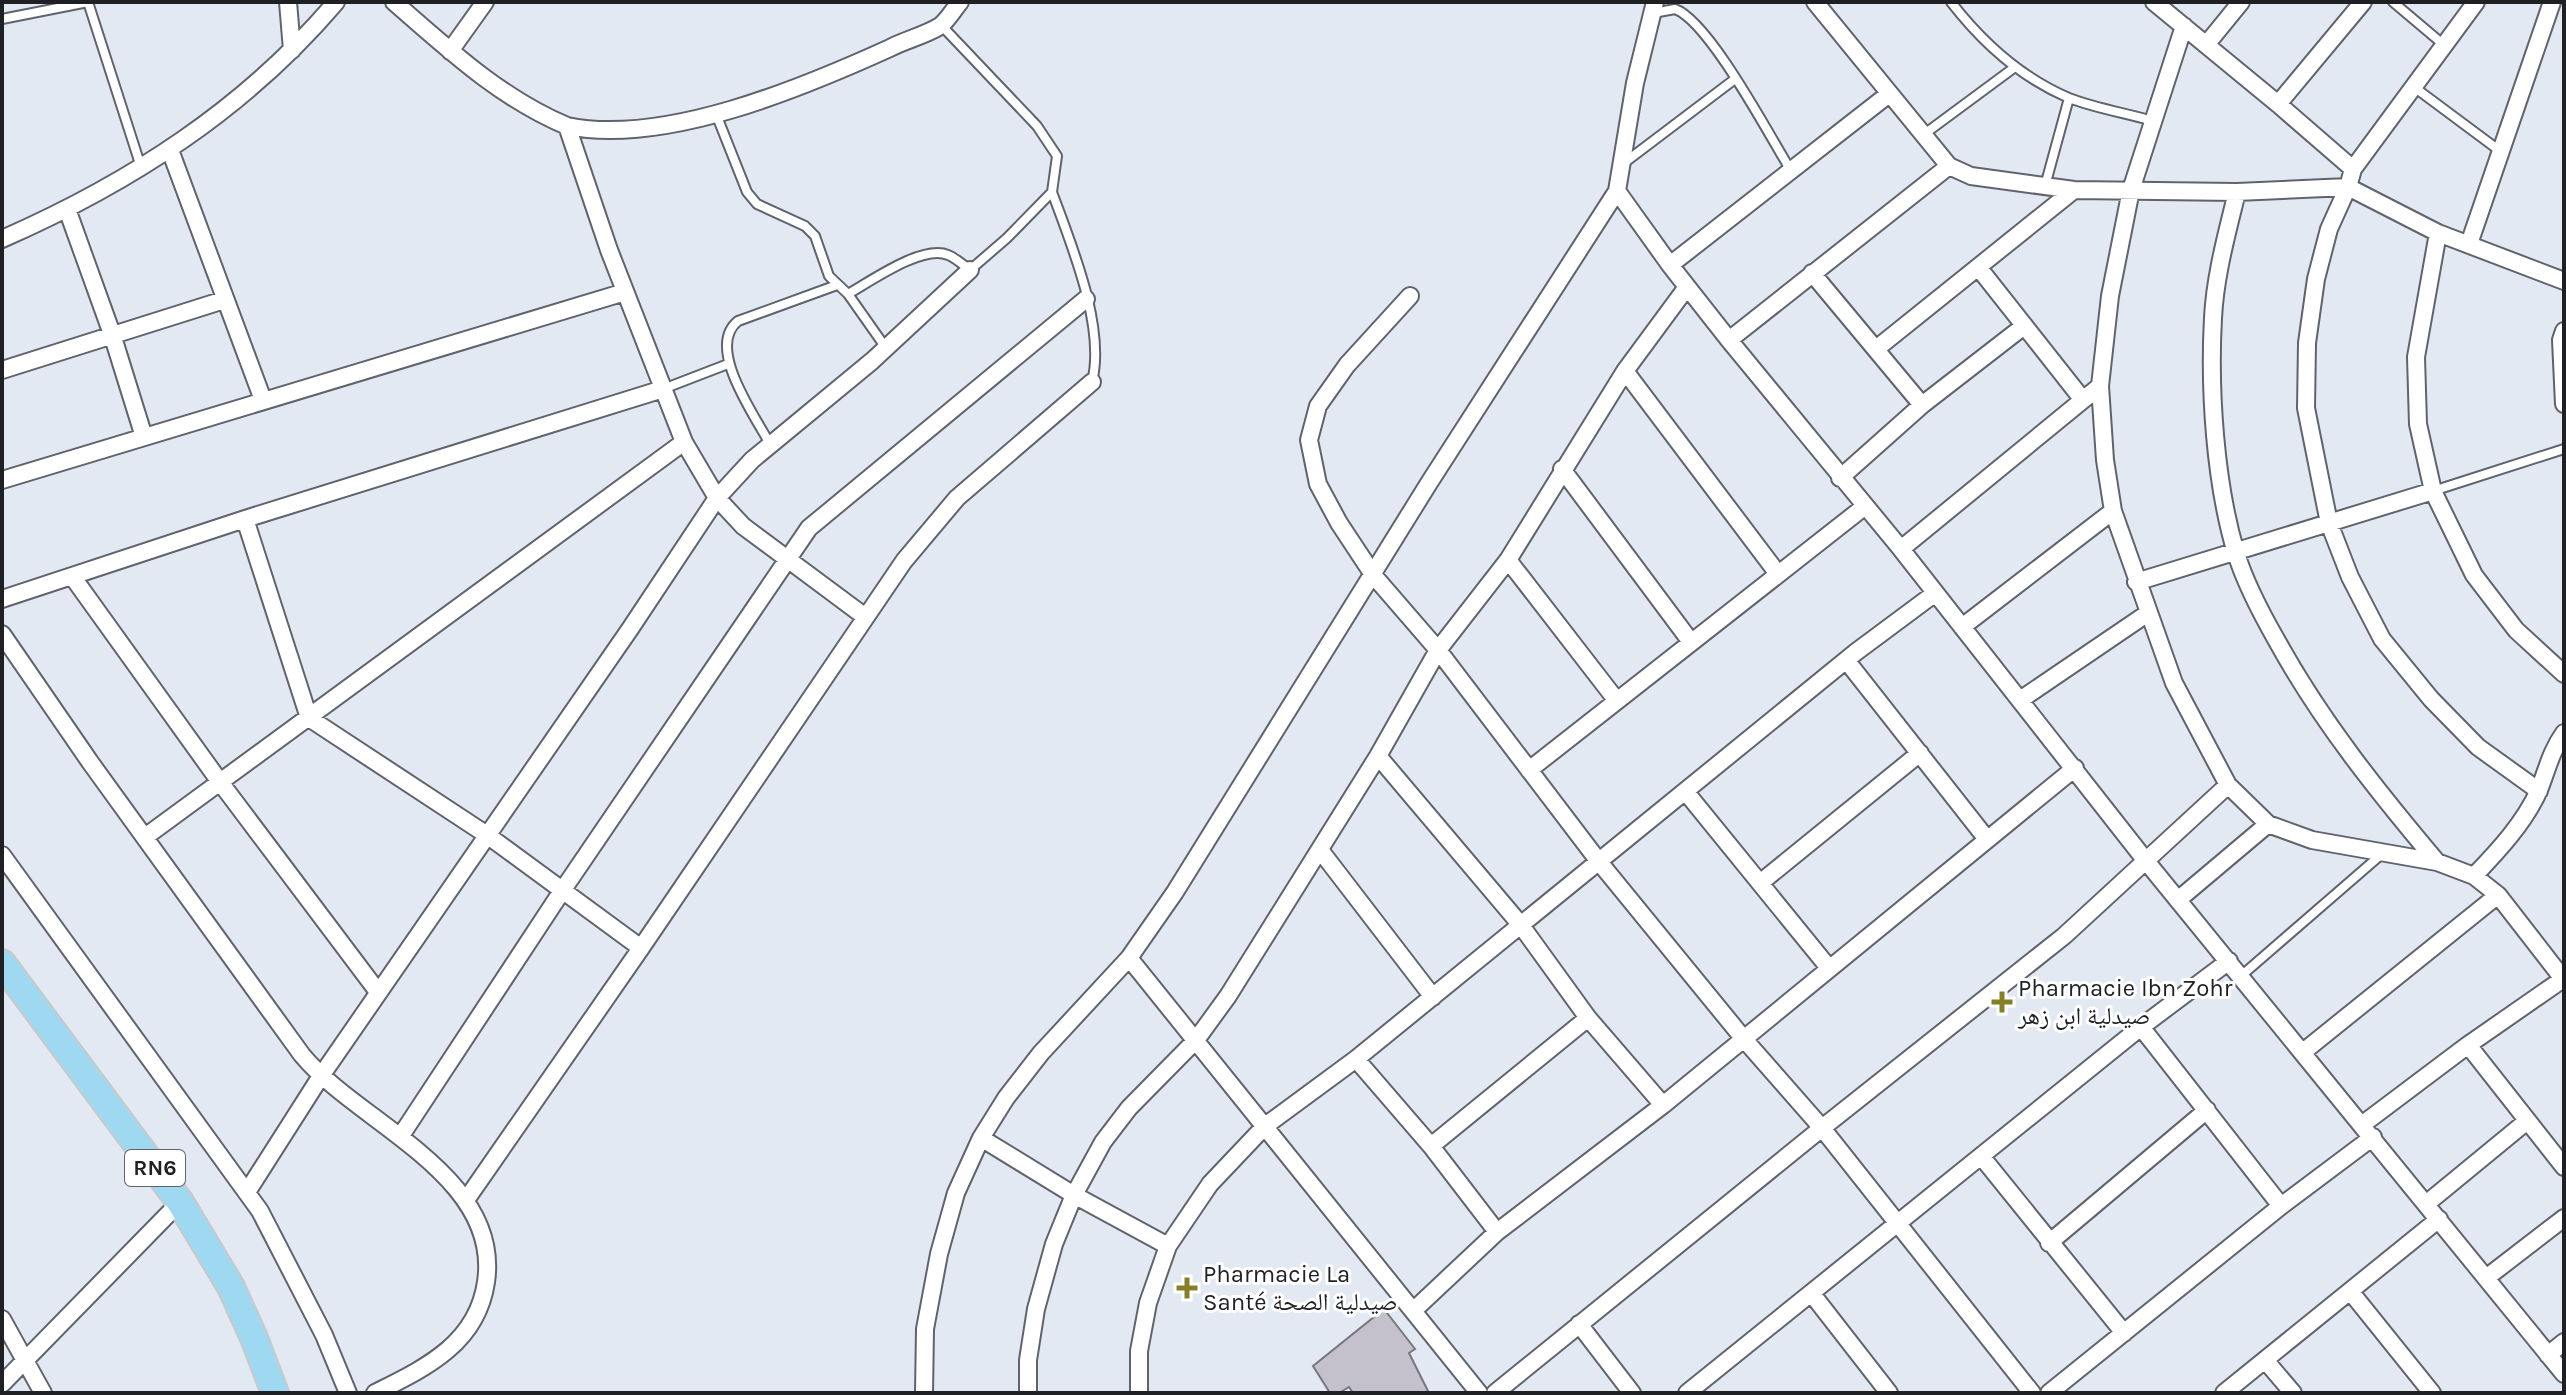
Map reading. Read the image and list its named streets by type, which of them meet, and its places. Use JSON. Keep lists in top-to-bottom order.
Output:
{
  "streets": {
    "main road": ["RN6"]
  },
  "places": {
    "health": ["Pharmacie Ibn Zohr صيدلية ابن زهر", "Pharmacie La Santé صيدلية الصحة"]
  }
}
